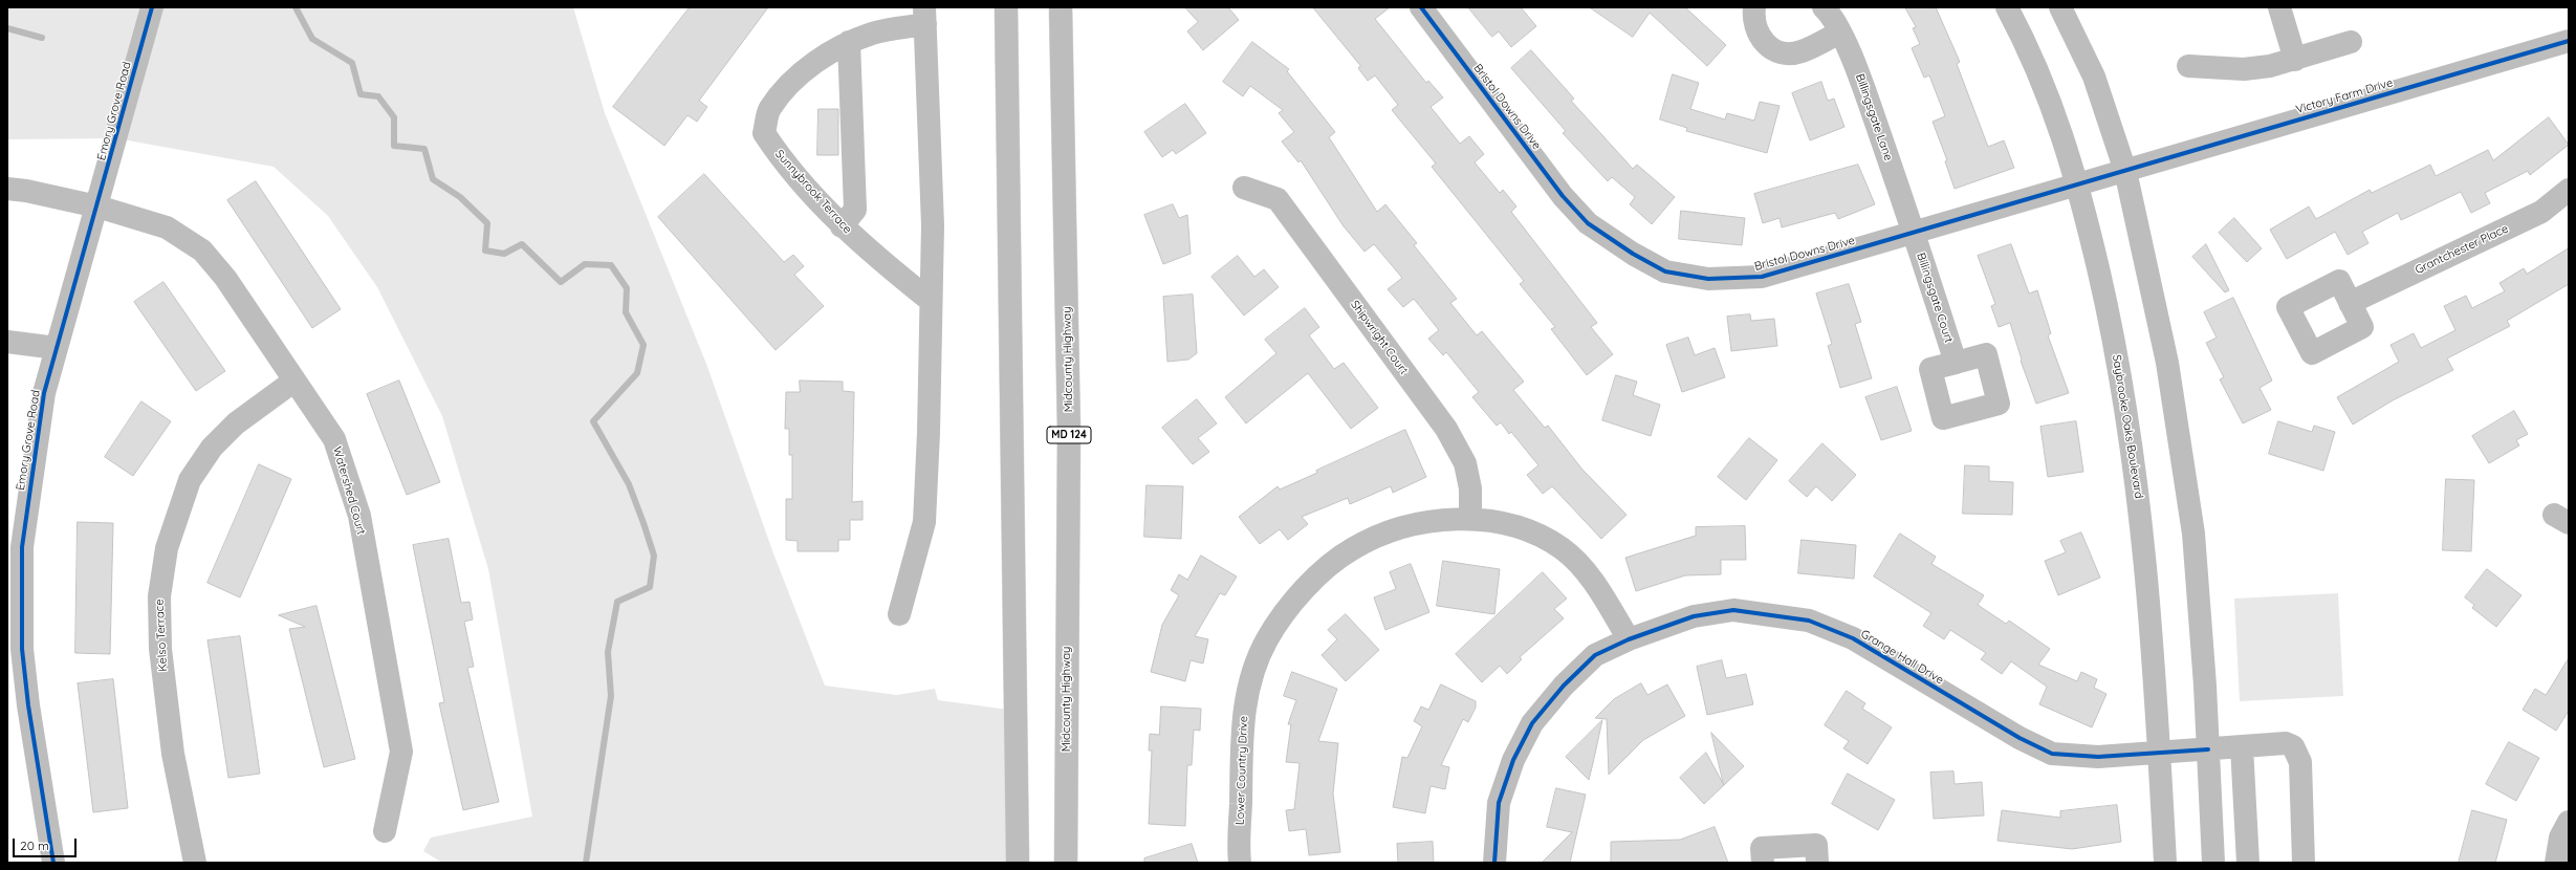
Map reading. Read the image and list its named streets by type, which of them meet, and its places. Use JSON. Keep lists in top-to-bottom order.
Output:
{
  "streets": {
    "street": [
      "Victory Farm Drive",
      "Bristol Downs Drive",
      "Emory Grove Road",
      "Billingsgate Lane",
      "Sunnybrook Terrace",
      "Grantchester Place",
      "Billingsgate Court",
      "Shipwright Court",
      "Midcounty Highway",
      "Saybrooke Oaks Boulevard",
      "MD 124",
      "Watershed Court",
      "Kelso Terrace",
      "Grange Hall Drive",
      "Lower Country Drive"
    ]
  },
  "crossings": [
    ["Victory Farm Drive", "Bristol Downs Drive"],
    ["Victory Farm Drive", "Saybrooke Oaks Boulevard"],
    ["Bristol Downs Drive", "Billingsgate Lane"],
    ["Bristol Downs Drive", "Billingsgate Court"],
    ["Bristol Downs Drive", "Saybrooke Oaks Boulevard"],
    ["Emory Grove Road", "Watershed Court"],
    ["Billingsgate Lane", "Billingsgate Court"],
    ["Shipwright Court", "Lower Country Drive"],
    ["Saybrooke Oaks Boulevard", "Grange Hall Drive"],
    ["Watershed Court", "Kelso Terrace"],
    ["Grange Hall Drive", "Lower Country Drive"]
  ],
  "scale_bar": "20 m"
}
